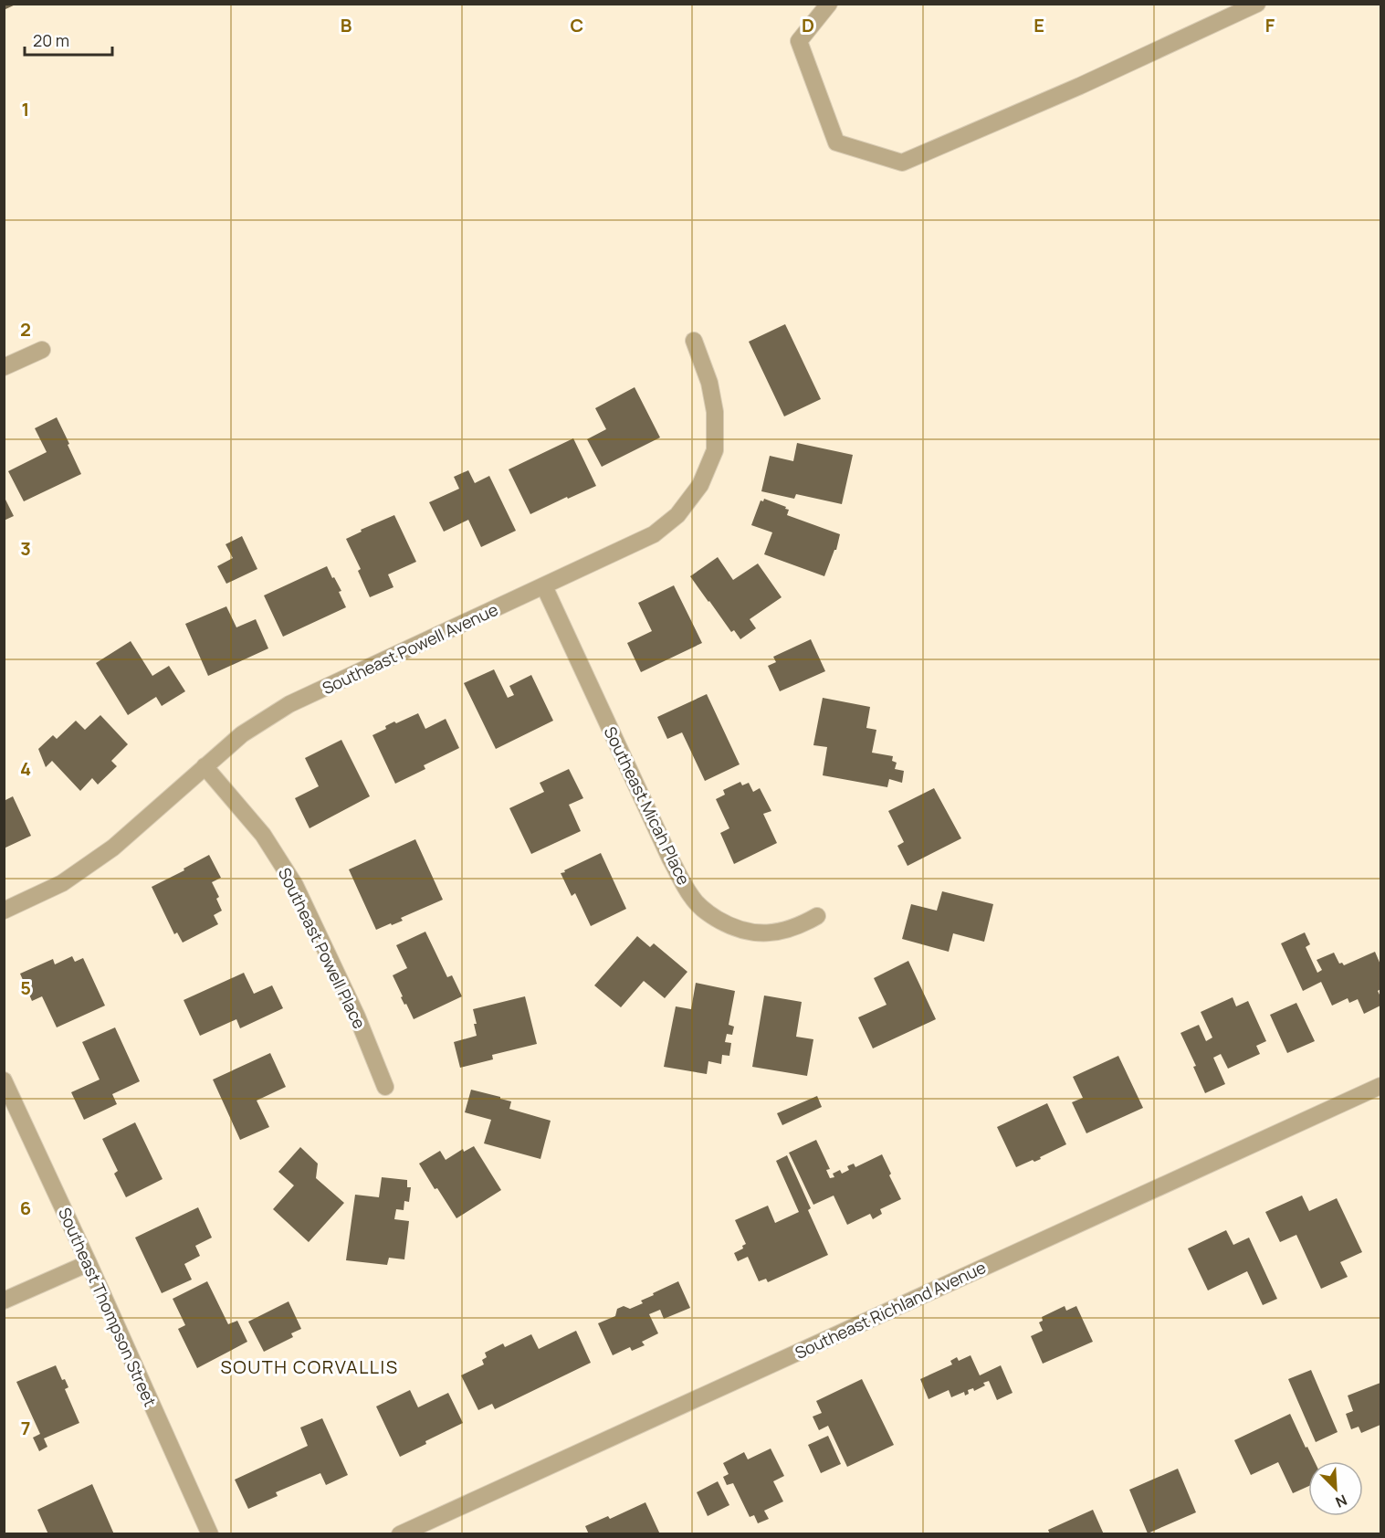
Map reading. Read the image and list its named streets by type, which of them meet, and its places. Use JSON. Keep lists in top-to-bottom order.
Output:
{
  "streets": {
    "street": [
      "Southeast Powell Avenue",
      "Southeast Micah Place",
      "Southeast Powell Place",
      "Southeast Thompson Street",
      "Southeast Richland Avenue"
    ]
  },
  "crossings": [
    ["Southeast Powell Avenue", "Southeast Micah Place"],
    ["Southeast Powell Avenue", "Southeast Powell Place"]
  ],
  "districts": ["SOUTH CORVALLIS"],
  "scale_bar": "20 m",
  "north": "bottom right",
  "grid": {
    "columns": [
      "B",
      "C",
      "D",
      "E",
      "F"
    ],
    "rows": [
      "1",
      "2",
      "3",
      "4",
      "5",
      "6",
      "7"
    ]
  }
}
